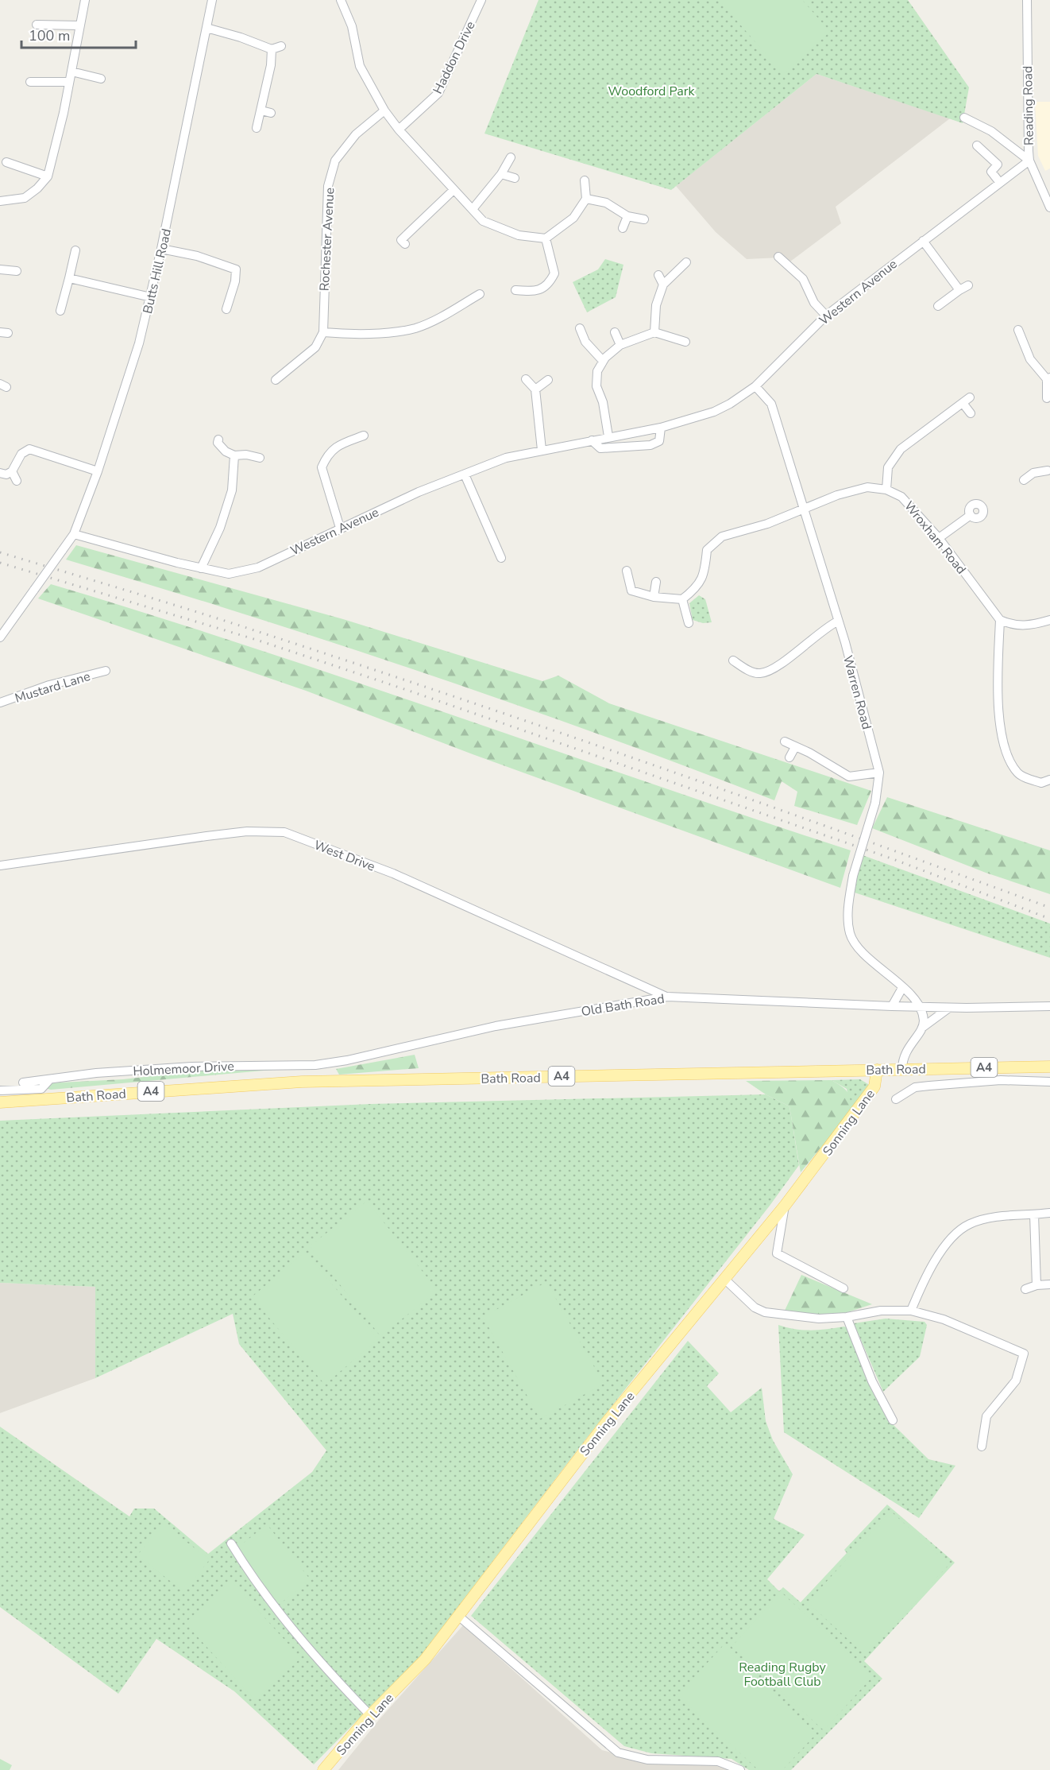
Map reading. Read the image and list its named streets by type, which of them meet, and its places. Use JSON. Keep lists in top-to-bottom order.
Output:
{
  "streets": {
    "main road": ["A4", "Bath Road", "Sonning Lane"],
    "street": [
      "Haddon Drive",
      "Reading Road",
      "Rochester Avenue",
      "Butts Hill Road",
      "Western Avenue",
      "Wroxham Road",
      "Mustard Lane",
      "Warren Road",
      "West Drive",
      "Old Bath Road",
      "Holmemoor Drive"
    ]
  },
  "crossings": [
    ["Reading Road", "Western Avenue"],
    ["Butts Hill Road", "Western Avenue"],
    ["Western Avenue", "Warren Road"],
    ["Wroxham Road", "Warren Road"],
    ["Warren Road", "Old Bath Road"],
    ["West Drive", "Old Bath Road"],
    ["Old Bath Road", "Holmemoor Drive"],
    ["Bath Road", "Sonning Lane"]
  ],
  "parks": ["Woodford Park", "Reading Rugby Football Club"],
  "scale_bar": "100 m"
}
